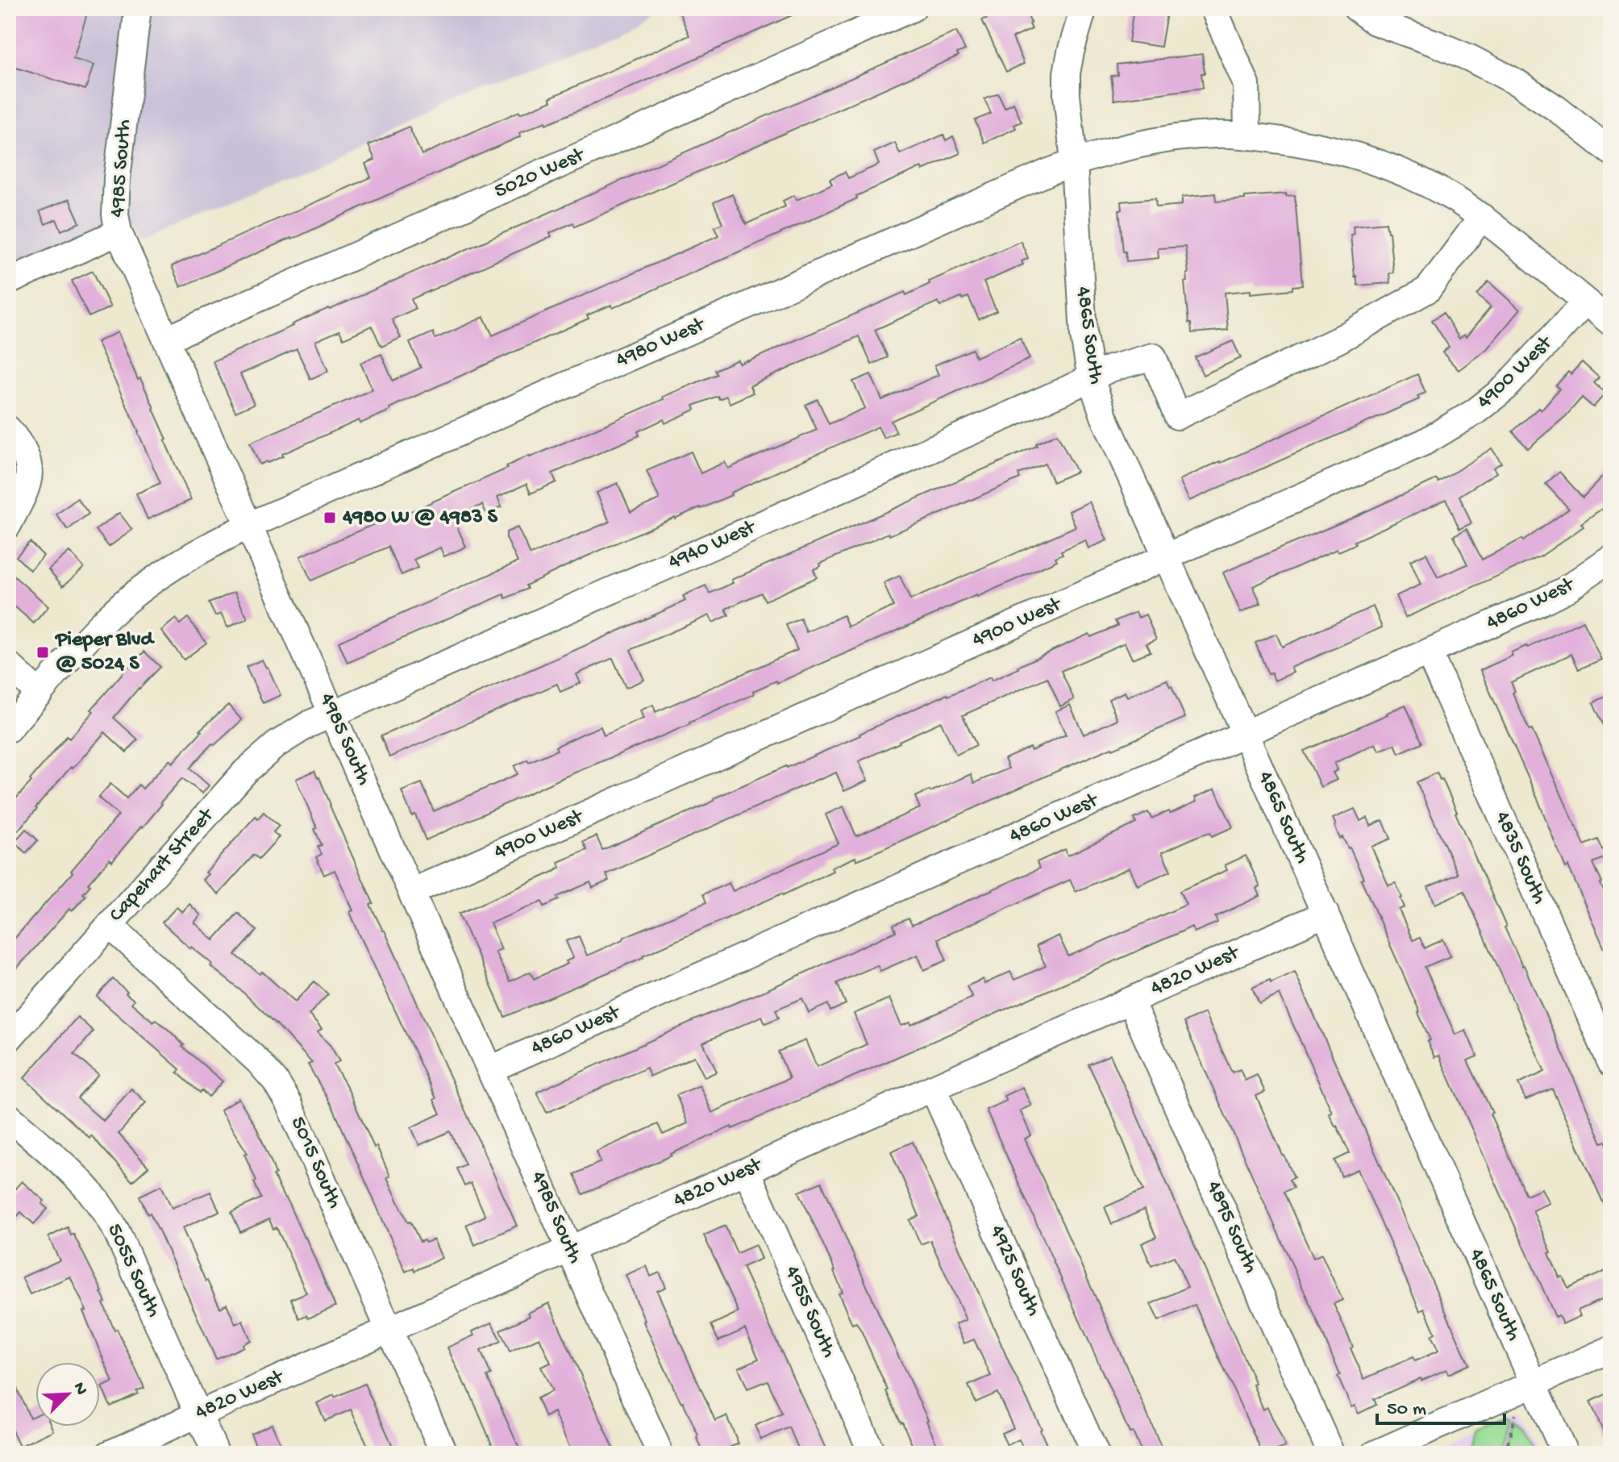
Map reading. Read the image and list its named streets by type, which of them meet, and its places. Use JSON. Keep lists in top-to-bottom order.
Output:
{
  "streets": {
    "street": [
      "4985 South",
      "5020 West",
      "4865 South",
      "4980 West",
      "4900 West",
      "4940 West",
      "4860 West",
      "4835 South",
      "Capehart Street",
      "4820 West",
      "5015 South",
      "4895 South",
      "5055 South",
      "4925 South",
      "4955 South"
    ]
  },
  "crossings": [
    ["4985 South", "5020 West"],
    ["4985 South", "4980 West"],
    ["4985 South", "4900 West"],
    ["4985 South", "4940 West"],
    ["4985 South", "4860 West"],
    ["4985 South", "Capehart Street"],
    ["4985 South", "4820 West"],
    ["4865 South", "4980 West"],
    ["4865 South", "4900 West"],
    ["4865 South", "4940 West"],
    ["4865 South", "4860 West"],
    ["4865 South", "4820 West"],
    ["4980 West", "4900 West"],
    ["4980 West", "4940 West"],
    ["4940 West", "Capehart Street"],
    ["4860 West", "4835 South"],
    ["Capehart Street", "5015 South"],
    ["4820 West", "5015 South"],
    ["4820 West", "4895 South"],
    ["4820 West", "5055 South"],
    ["4820 West", "4925 South"],
    ["4820 West", "4955 South"]
  ],
  "places": {
    "transit": ["4980 W @ 4983 S", "Pieper Blvd @ 5024 S"]
  },
  "scale_bar": "50 m",
  "north": "top right"
}
